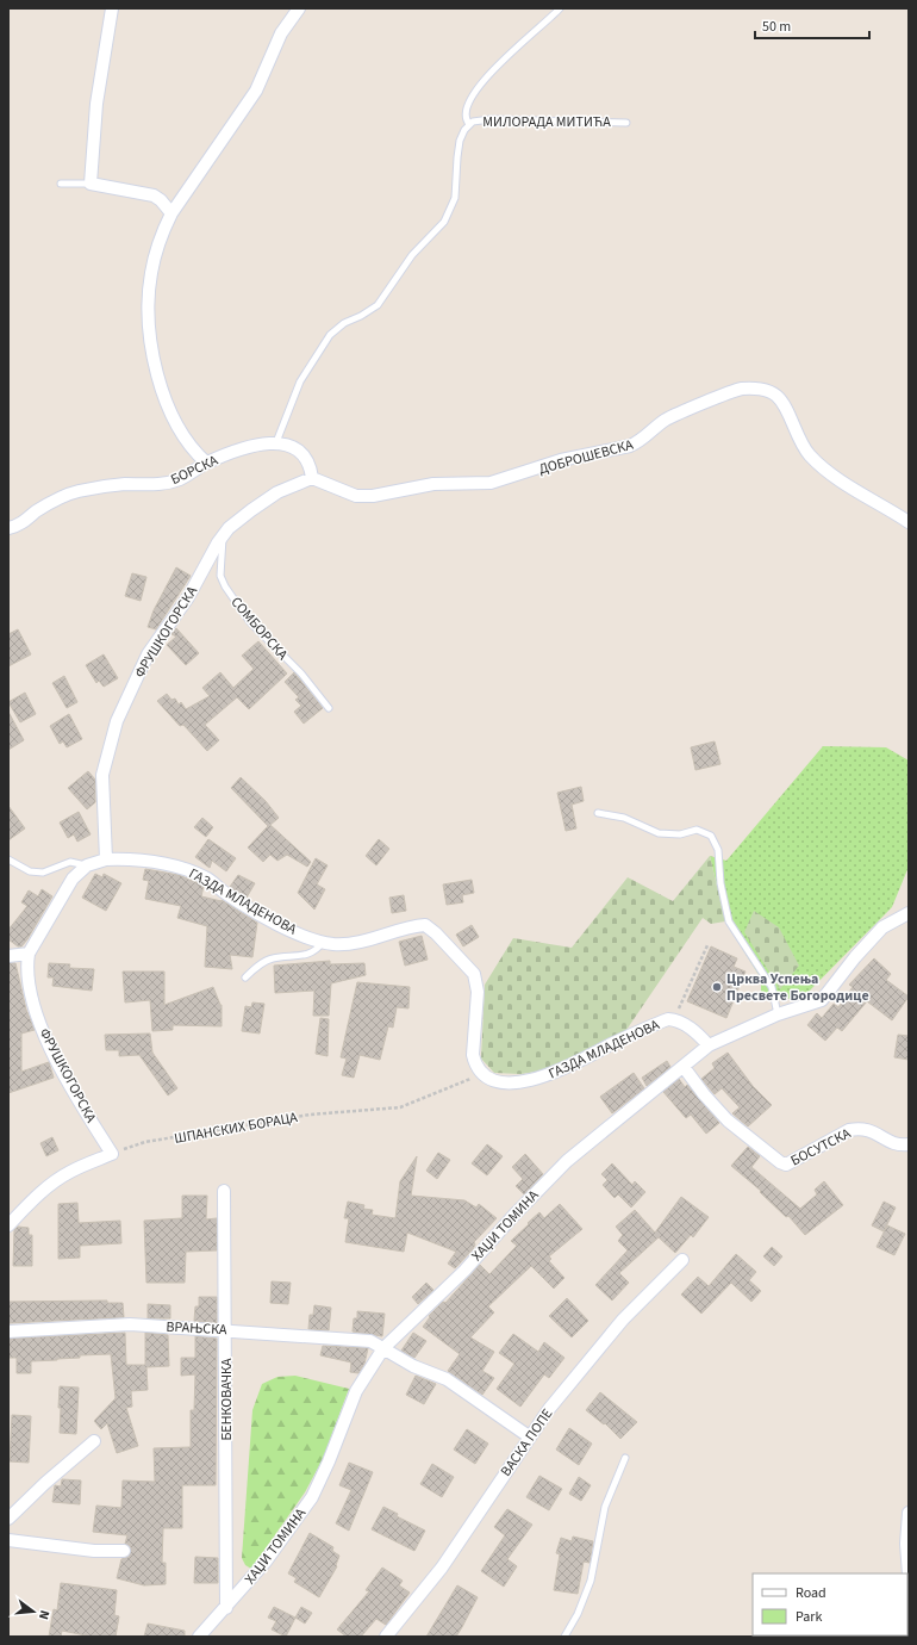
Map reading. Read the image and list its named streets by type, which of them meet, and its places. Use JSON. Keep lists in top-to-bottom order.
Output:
{
  "streets": {
    "street": [
      "ДОБРОШЕВСКА",
      "БОРСКА",
      "ФРУШКОГОРСКА",
      "ГАЗДА МЛАДЕНОВА",
      "БОСУТСКА",
      "ХАЏИ ТОМИНА",
      "ВРАЊСКА",
      "БЕНКОВАЧКА",
      "ВАСКА ПОПЕ"
    ],
    "lane": ["МИЛОРАДА МИТИЋА", "СОМБОРСКА"],
    "path": ["ШПАНСКИХ БОРАЦА"]
  },
  "crossings": [
    ["МИЛОРАДА МИТИЋА", "БОРСКА"],
    ["ДОБРОШЕВСКА", "ФРУШКОГОРСКА"],
    ["СОМБОРСКА", "ФРУШКОГОРСКА"],
    ["ФРУШКОГОРСКА", "ГАЗДА МЛАДЕНОВА"],
    ["ФРУШКОГОРСКА", "ШПАНСКИХ БОРАЦА"],
    ["ГАЗДА МЛАДЕНОВА", "ШПАНСКИХ БОРАЦА"],
    ["ГАЗДА МЛАДЕНОВА", "ХАЏИ ТОМИНА"],
    ["БОСУТСКА", "ХАЏИ ТОМИНА"],
    ["ХАЏИ ТОМИНА", "ВРАЊСКА"],
    ["ХАЏИ ТОМИНА", "БЕНКОВАЧКА"],
    ["ВРАЊСКА", "БЕНКОВАЧКА"],
    ["ВРАЊСКА", "ВАСКА ПОПЕ"]
  ],
  "places": ["Црква Успења Пресвете Богородице"],
  "legend": ["Road", "Park"],
  "scale_bar": "50 m",
  "north": "right"
}
